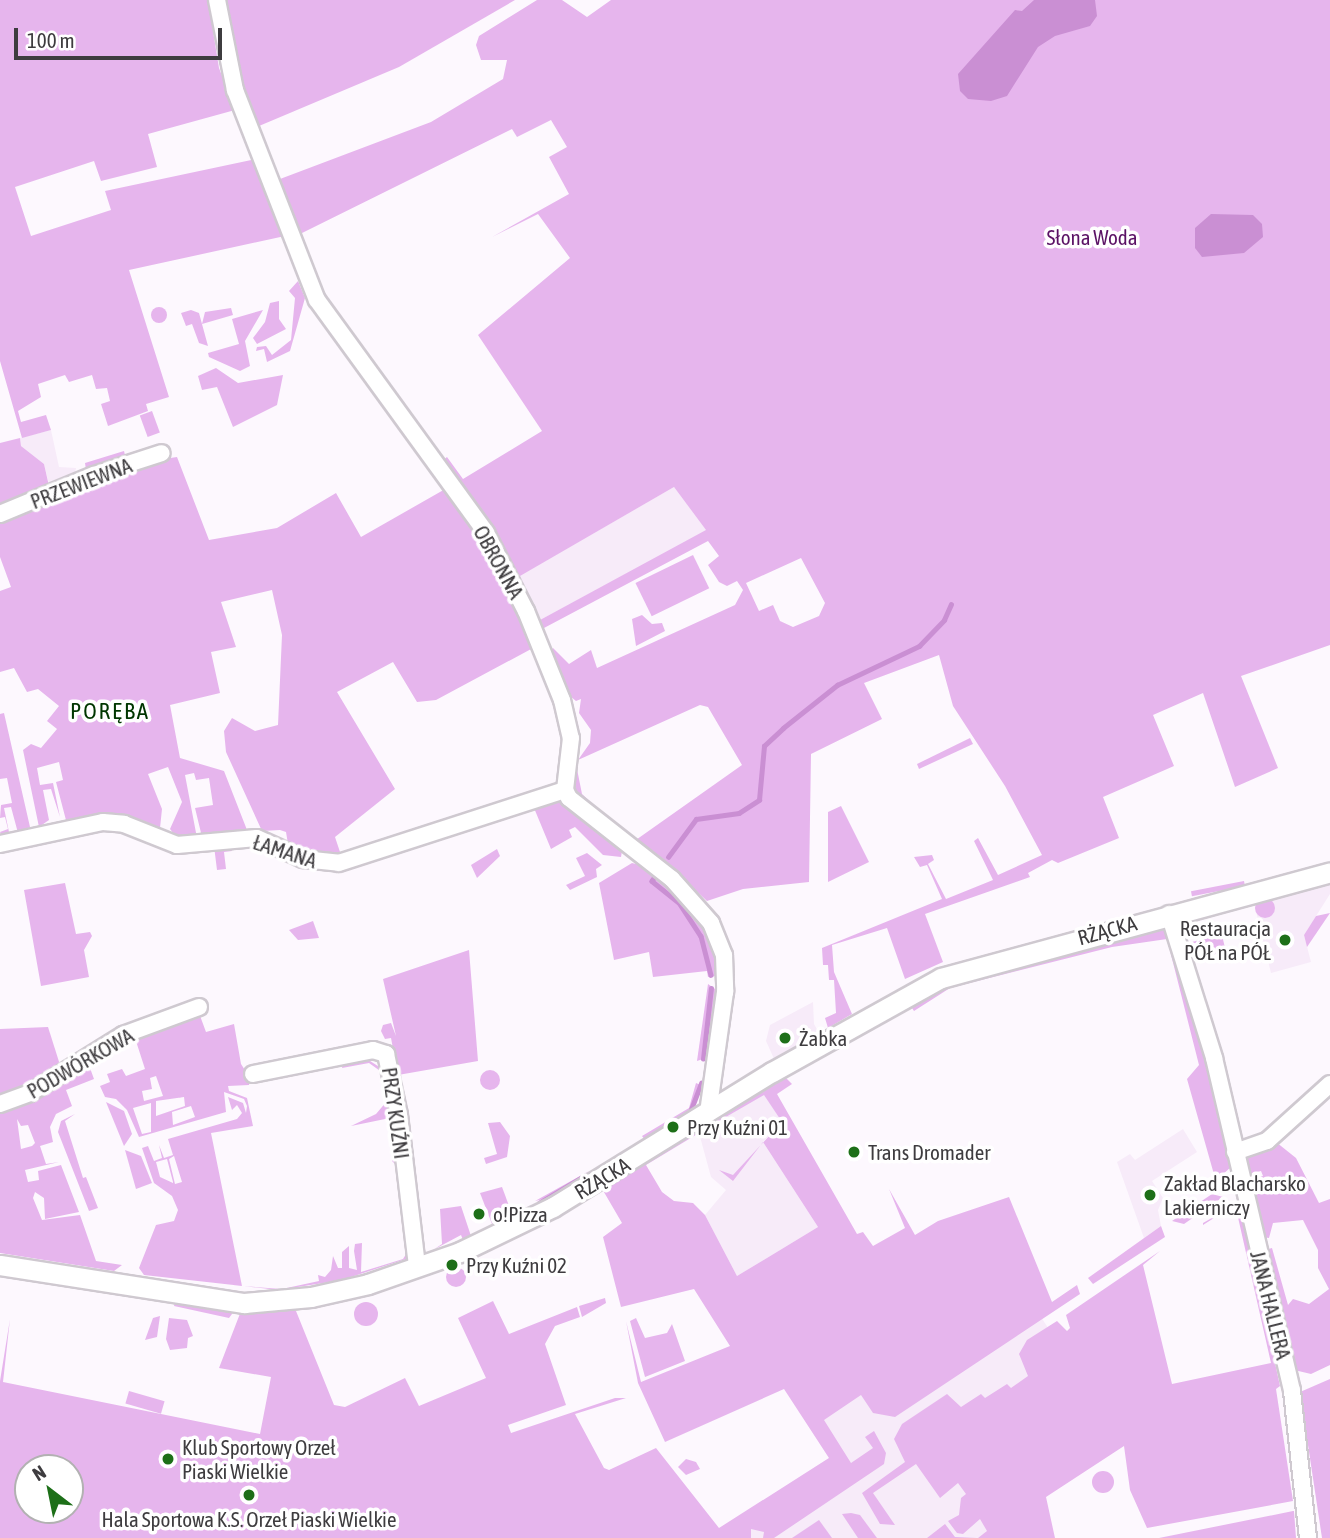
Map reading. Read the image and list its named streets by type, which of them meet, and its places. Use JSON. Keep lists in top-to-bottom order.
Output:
{
  "streets": {
    "street": [
      "PRZEWIEWNA",
      "OBRONNA",
      "ŁAMANA",
      "RŻĄCKA",
      "PODWÓRKOWA",
      "PRZY KUŹNI",
      "JANA HALLERA"
    ]
  },
  "crossings": [
    ["OBRONNA", "ŁAMANA"],
    ["RŻĄCKA", "PRZY KUŹNI"],
    ["RŻĄCKA", "JANA HALLERA"]
  ],
  "districts": ["PORĘBA"],
  "parks": ["Słona Woda"],
  "places": [
    "Restauracja PÓŁ na PÓŁ",
    "Żabka",
    "Przy Kuźni 01",
    "Trans Dromader",
    "Zakład Blacharsko Lakierniczy",
    "o!Pizza",
    "Przy Kuźni 02",
    "Klub Sportowy Orzeł Piaski Wielkie",
    "Hala Sportowa K.S. Orzeł Piaski Wielkie"
  ],
  "scale_bar": "100 m",
  "north": "top left"
}
